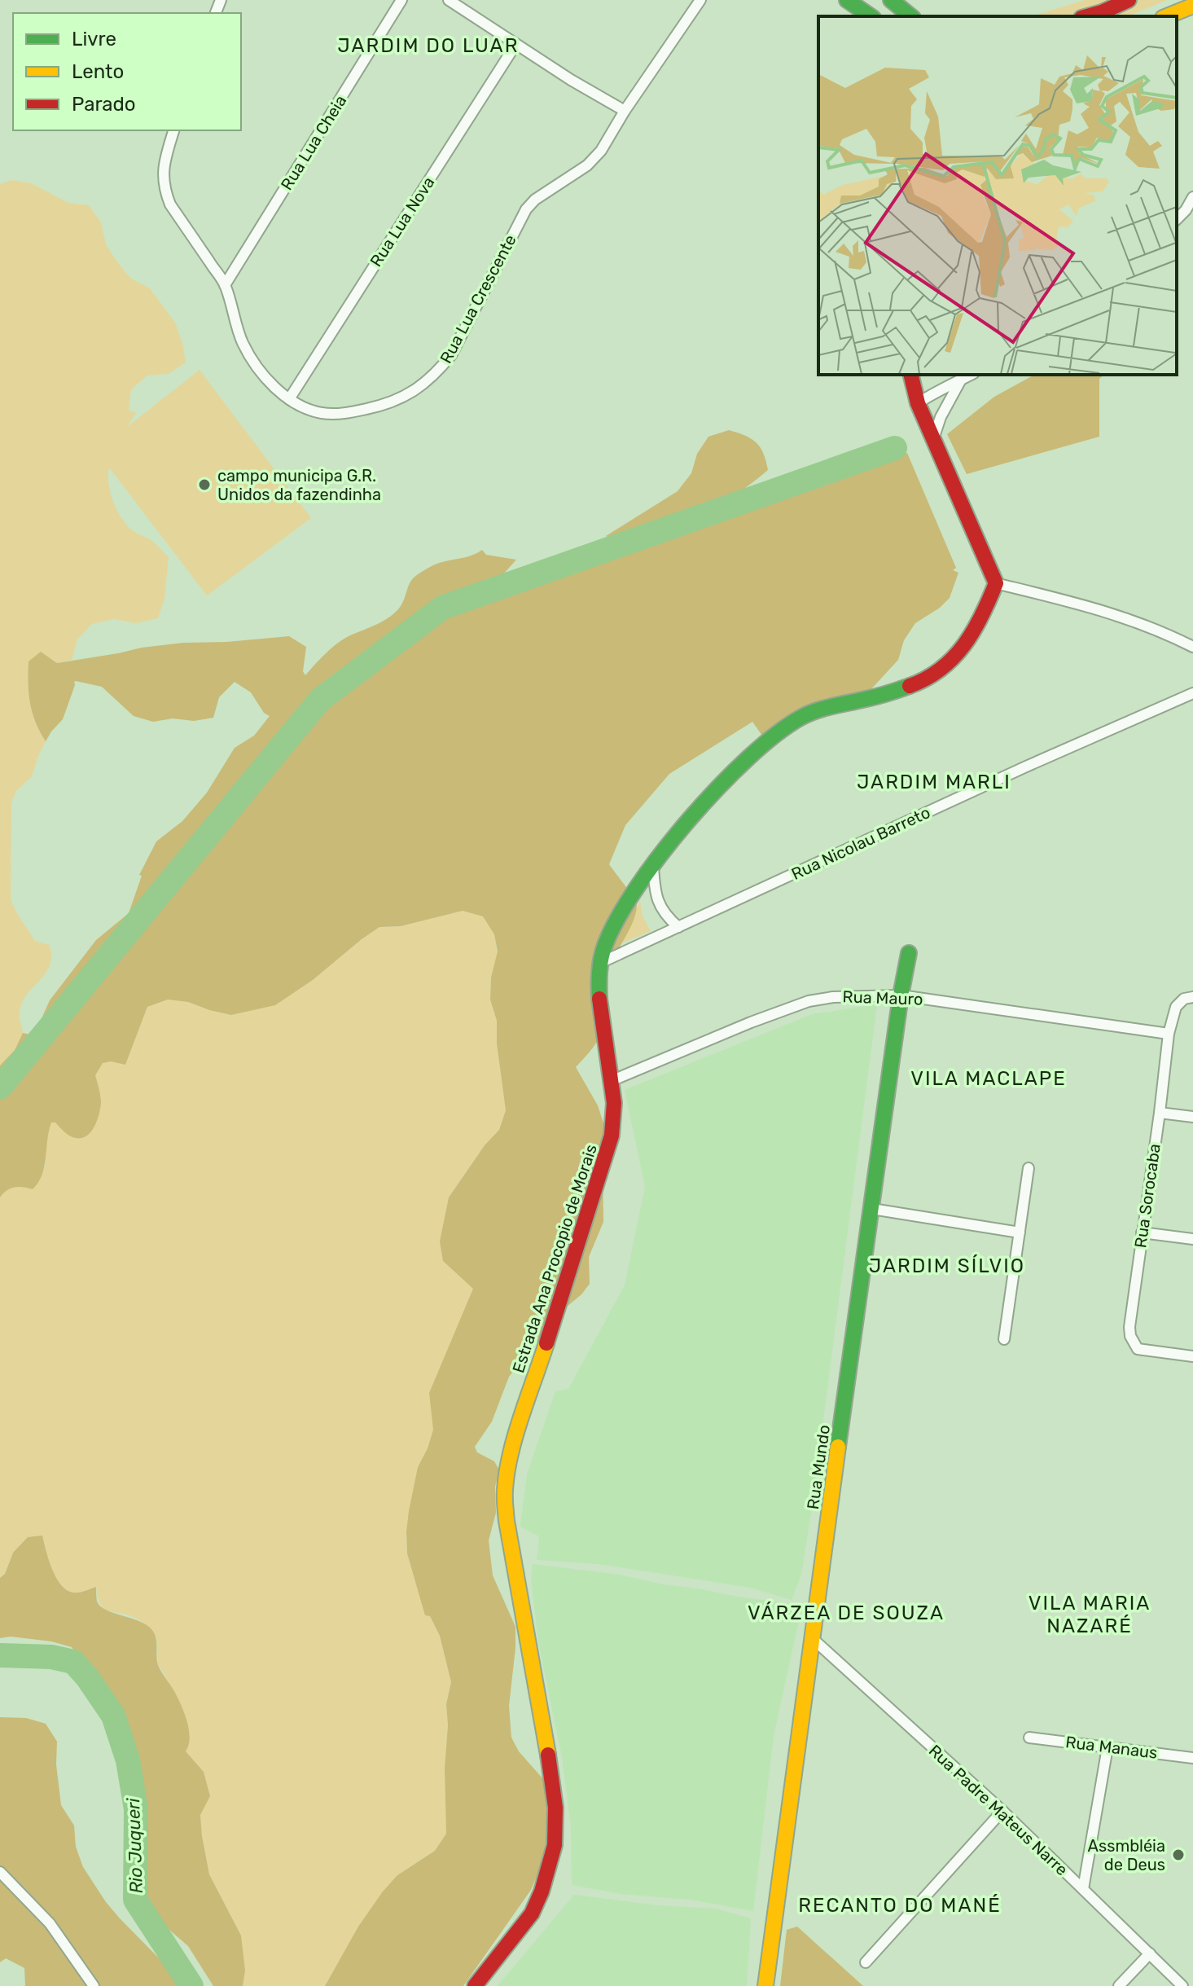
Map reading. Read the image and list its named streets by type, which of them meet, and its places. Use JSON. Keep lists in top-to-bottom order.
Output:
{
  "streets": {
    "street": [
      "Rua Lua Cheia",
      "Rua Lua Nova",
      "Rua Lua Crescente",
      "Rua Nicolau Barreto",
      "Rua Mauro",
      "Rua Sorocaba",
      "Estrada Ana Procopio de Morais",
      "Rua Mundo",
      "Rua Manaus",
      "Rua Padre Mateus Narre"
    ]
  },
  "crossings": [
    ["Rua Lua Cheia", "Rua Lua Crescente"],
    ["Rua Lua Nova", "Rua Lua Crescente"],
    ["Rua Nicolau Barreto", "Estrada Ana Procopio de Morais"],
    ["Rua Mauro", "Rua Sorocaba"],
    ["Rua Mauro", "Estrada Ana Procopio de Morais"],
    ["Rua Mauro", "Rua Mundo"],
    ["Rua Mundo", "Rua Padre Mateus Narre"]
  ],
  "districts": [
    "JARDIM DO LUAR",
    "JARDIM MARLI",
    "VILA MACLAPE",
    "JARDIM SÍLVIO",
    "VILA MARIA NAZARÉ",
    "VÁRZEA DE SOUZA",
    "RECANTO DO MANÉ"
  ],
  "water": ["Rio Juqueri"],
  "places": ["campo municipa G.R. Unidos da fazendinha", "Assmbléia de Deus"],
  "legend": ["Livre", "Lento", "Parado"]
}
